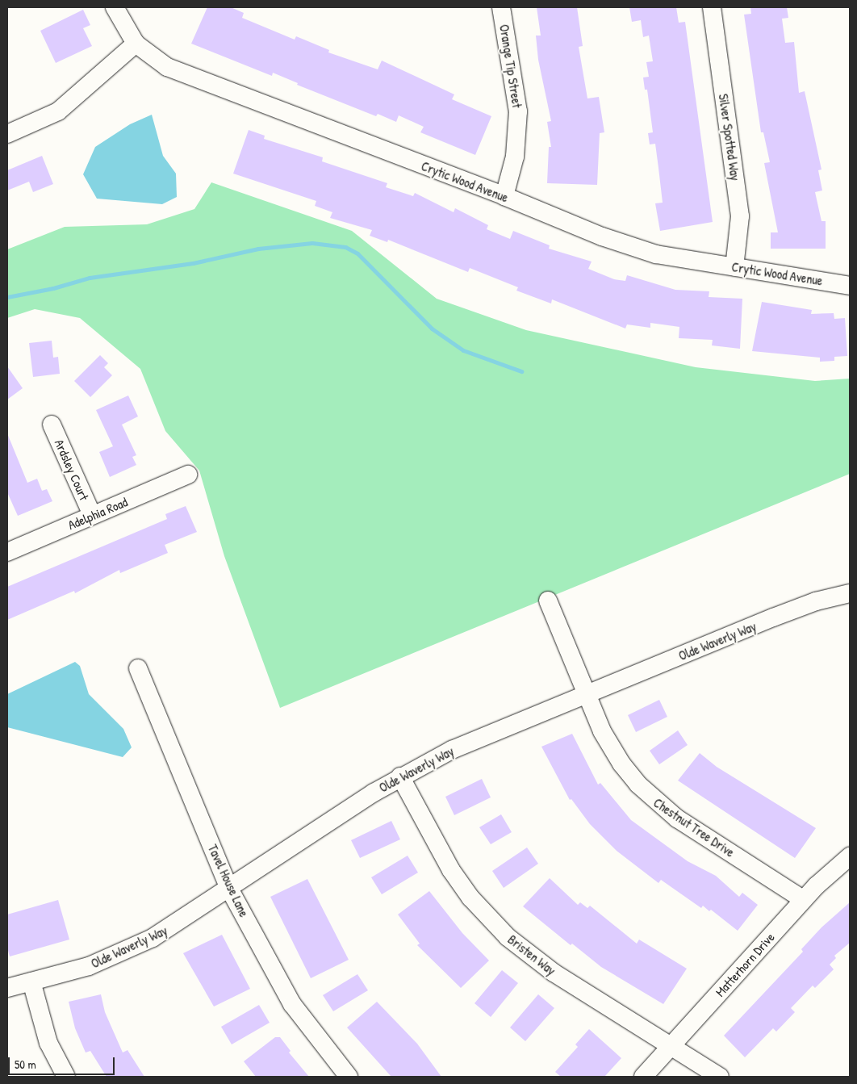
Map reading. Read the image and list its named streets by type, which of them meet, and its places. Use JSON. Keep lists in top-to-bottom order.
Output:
{
  "streets": {
    "street": [
      "Orange Tip Street",
      "Silver Spotted Way",
      "Crytic Wood Avenue",
      "Ardsley Court",
      "Adelphia Road",
      "Olde Waverly Way",
      "Chestnut Tree Drive",
      "Tavel House Lane",
      "Bristen Way",
      "Matterhorn Drive"
    ]
  },
  "crossings": [
    ["Orange Tip Street", "Crytic Wood Avenue"],
    ["Silver Spotted Way", "Crytic Wood Avenue"],
    ["Ardsley Court", "Adelphia Road"],
    ["Olde Waverly Way", "Chestnut Tree Drive"],
    ["Olde Waverly Way", "Tavel House Lane"],
    ["Olde Waverly Way", "Bristen Way"],
    ["Chestnut Tree Drive", "Matterhorn Drive"],
    ["Bristen Way", "Matterhorn Drive"]
  ],
  "scale_bar": "50 m"
}
